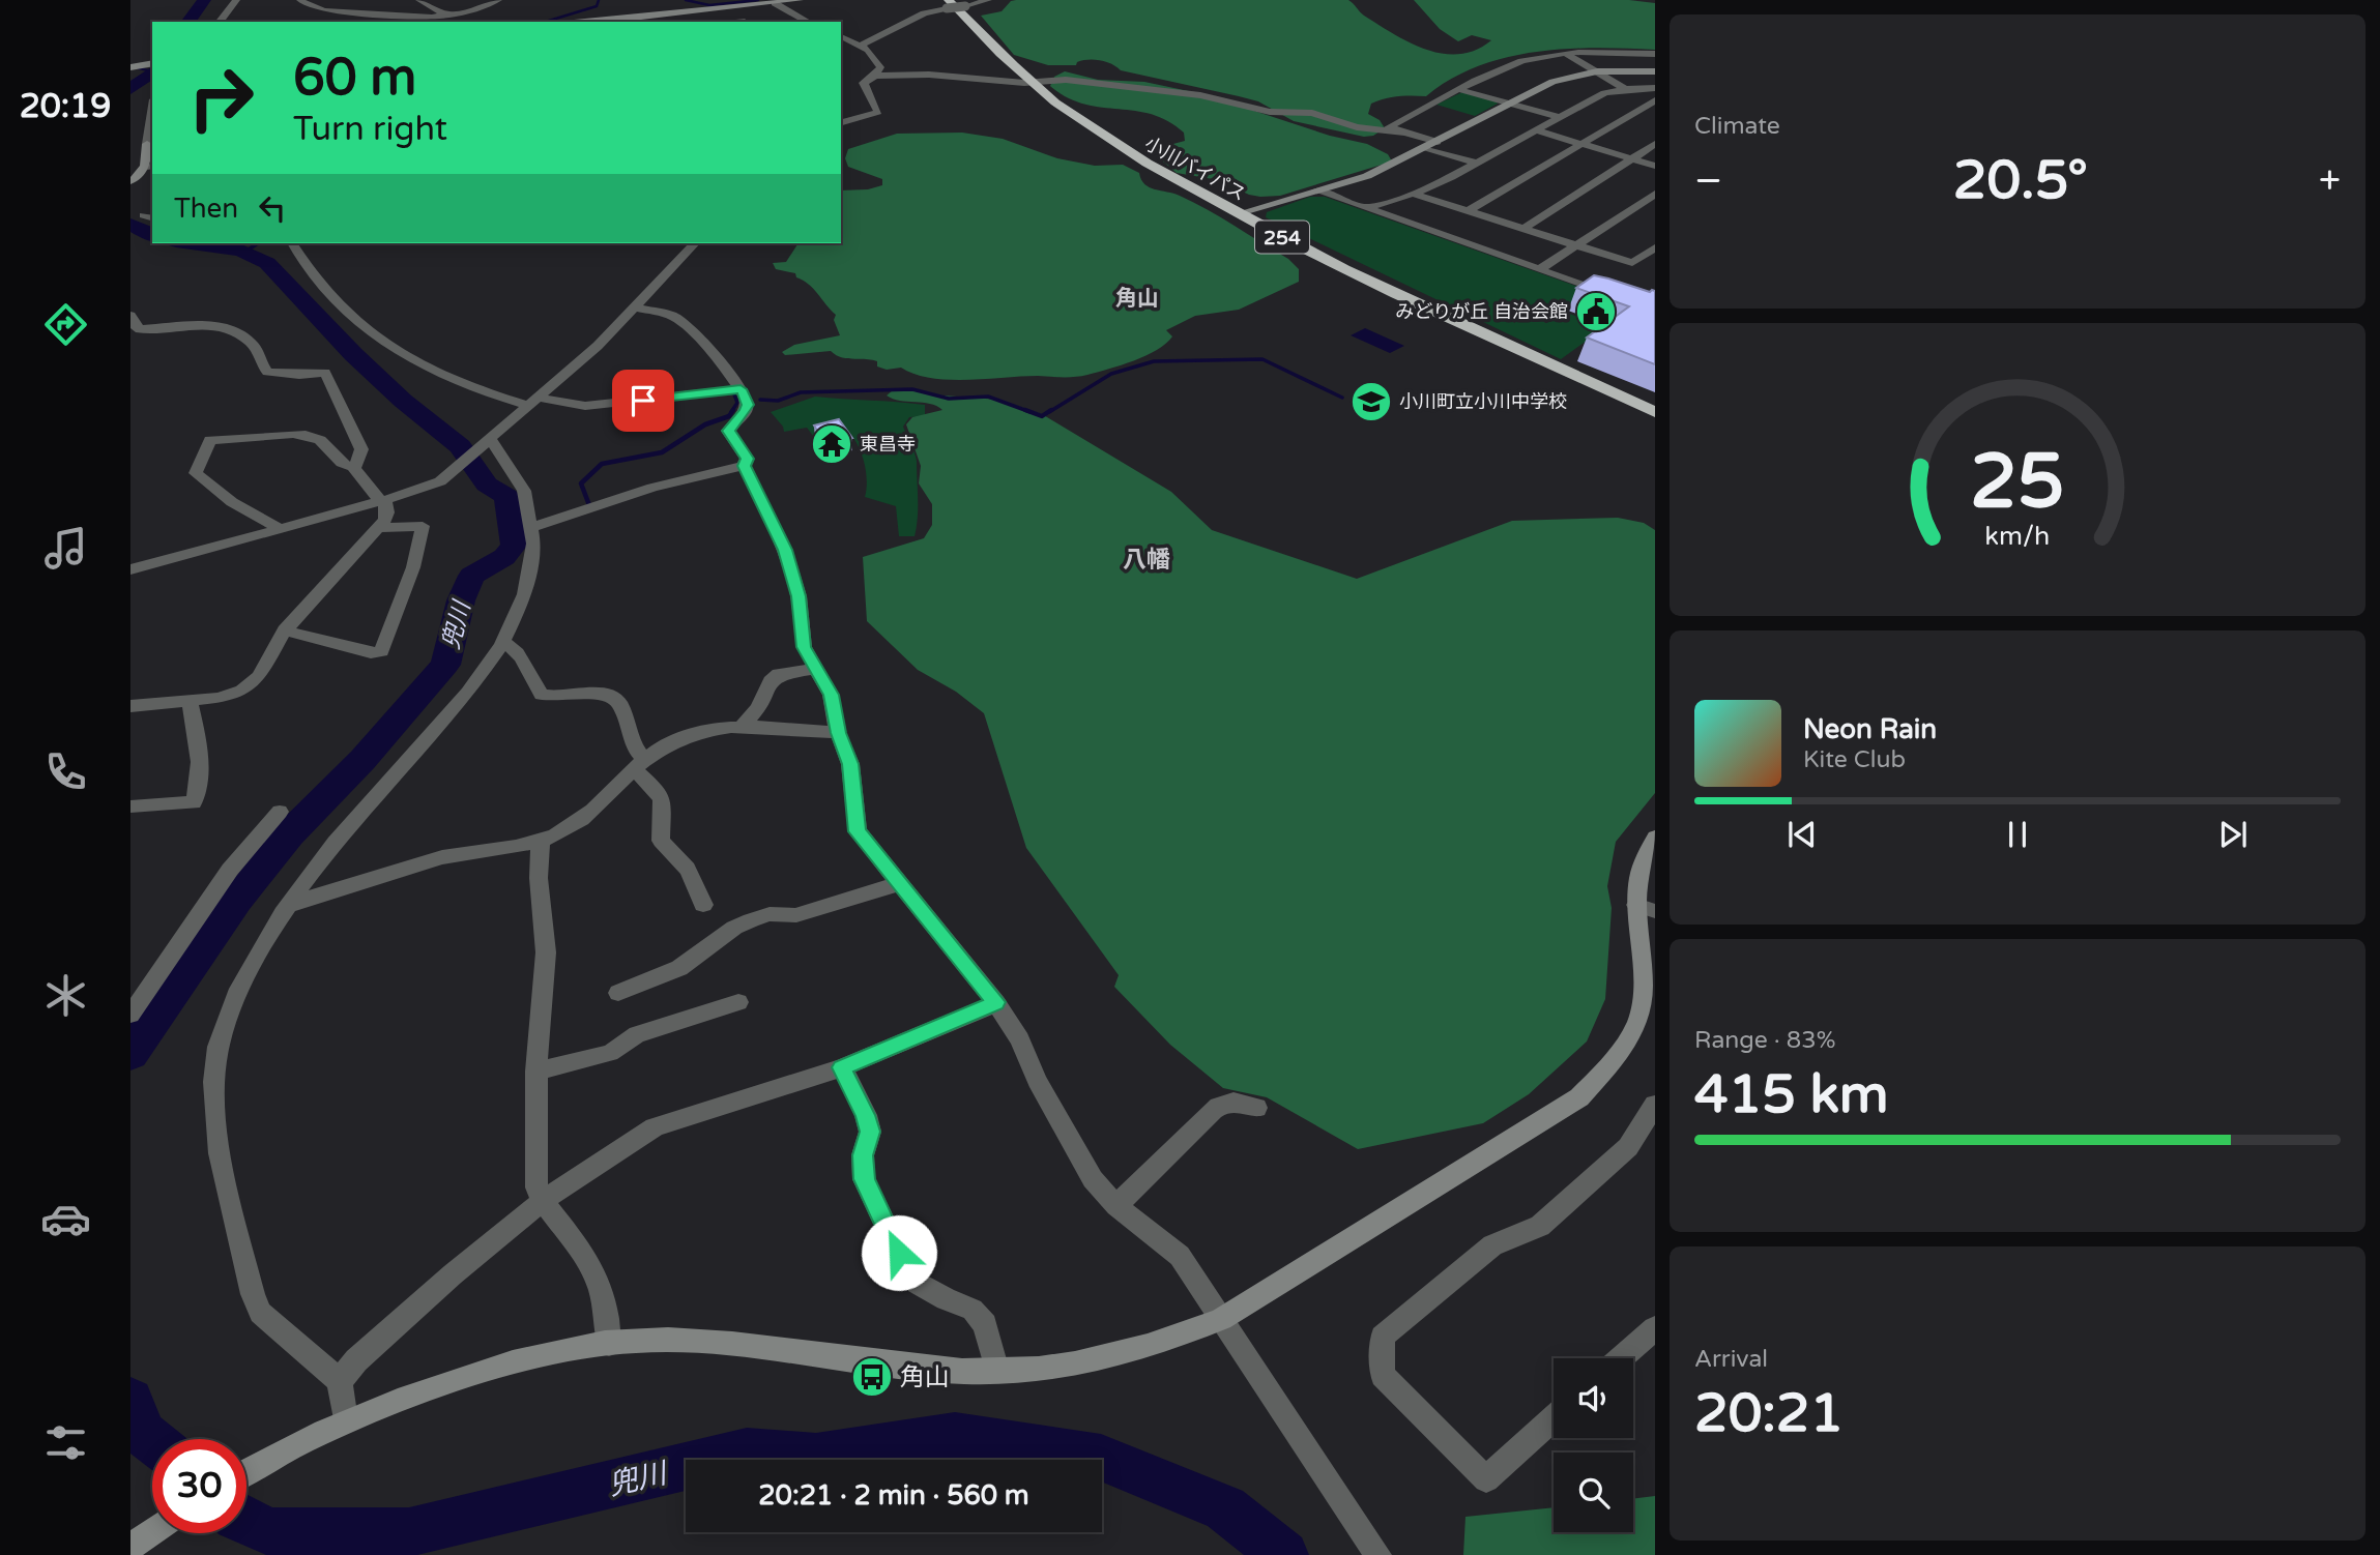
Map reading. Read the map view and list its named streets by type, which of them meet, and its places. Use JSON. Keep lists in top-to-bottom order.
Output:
{
  "streets": {
    "highway": ["小川バイパス", "254"]
  },
  "districts": ["角山", "八幡"],
  "water": ["兜川"],
  "places": {
    "public building": ["みどりが丘 自治会館"],
    "school or university": ["小川町立小川中学校"],
    "temple": ["東昌寺"],
    "bus stop": ["角山"]
  },
  "page": {
    "tabs": "20:19",
    "tile": [
      "Climate",
      ["Range · 83%", "415 km"],
      ["Arrival", "20:21"]
    ],
    "turn": ["60 m", "Turn right"],
    "heat": ["−", "20.5°", "+"],
    "then": "Then",
    "song": ["Neon Rain", "Kite Club"],
    "limit": "30",
    "trip": "20:21 · 2 min · 560 m",
    "gauge": ["25", "km/h"]
  }
}
